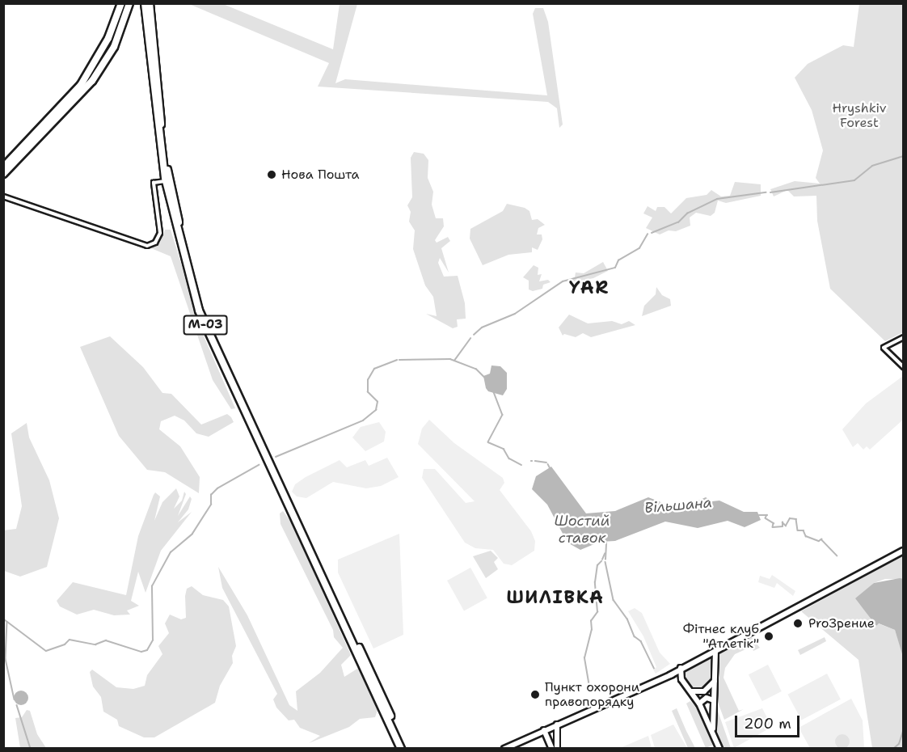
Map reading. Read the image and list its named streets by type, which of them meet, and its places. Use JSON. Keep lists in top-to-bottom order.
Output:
{
  "streets": {
    "highway": ["М-03"]
  },
  "districts": ["YAR", "ШИЛІВКА"],
  "water": ["Вільшана", "Шостий ставок"],
  "parks": ["Hryshkiv Forest"],
  "places": [
    "Нова Пошта",
    "ProЗрение",
    "Фітнес клуб \"Атлетік\"",
    "Пункт охорони правопорядку"
  ],
  "scale_bar": "200 m"
}
